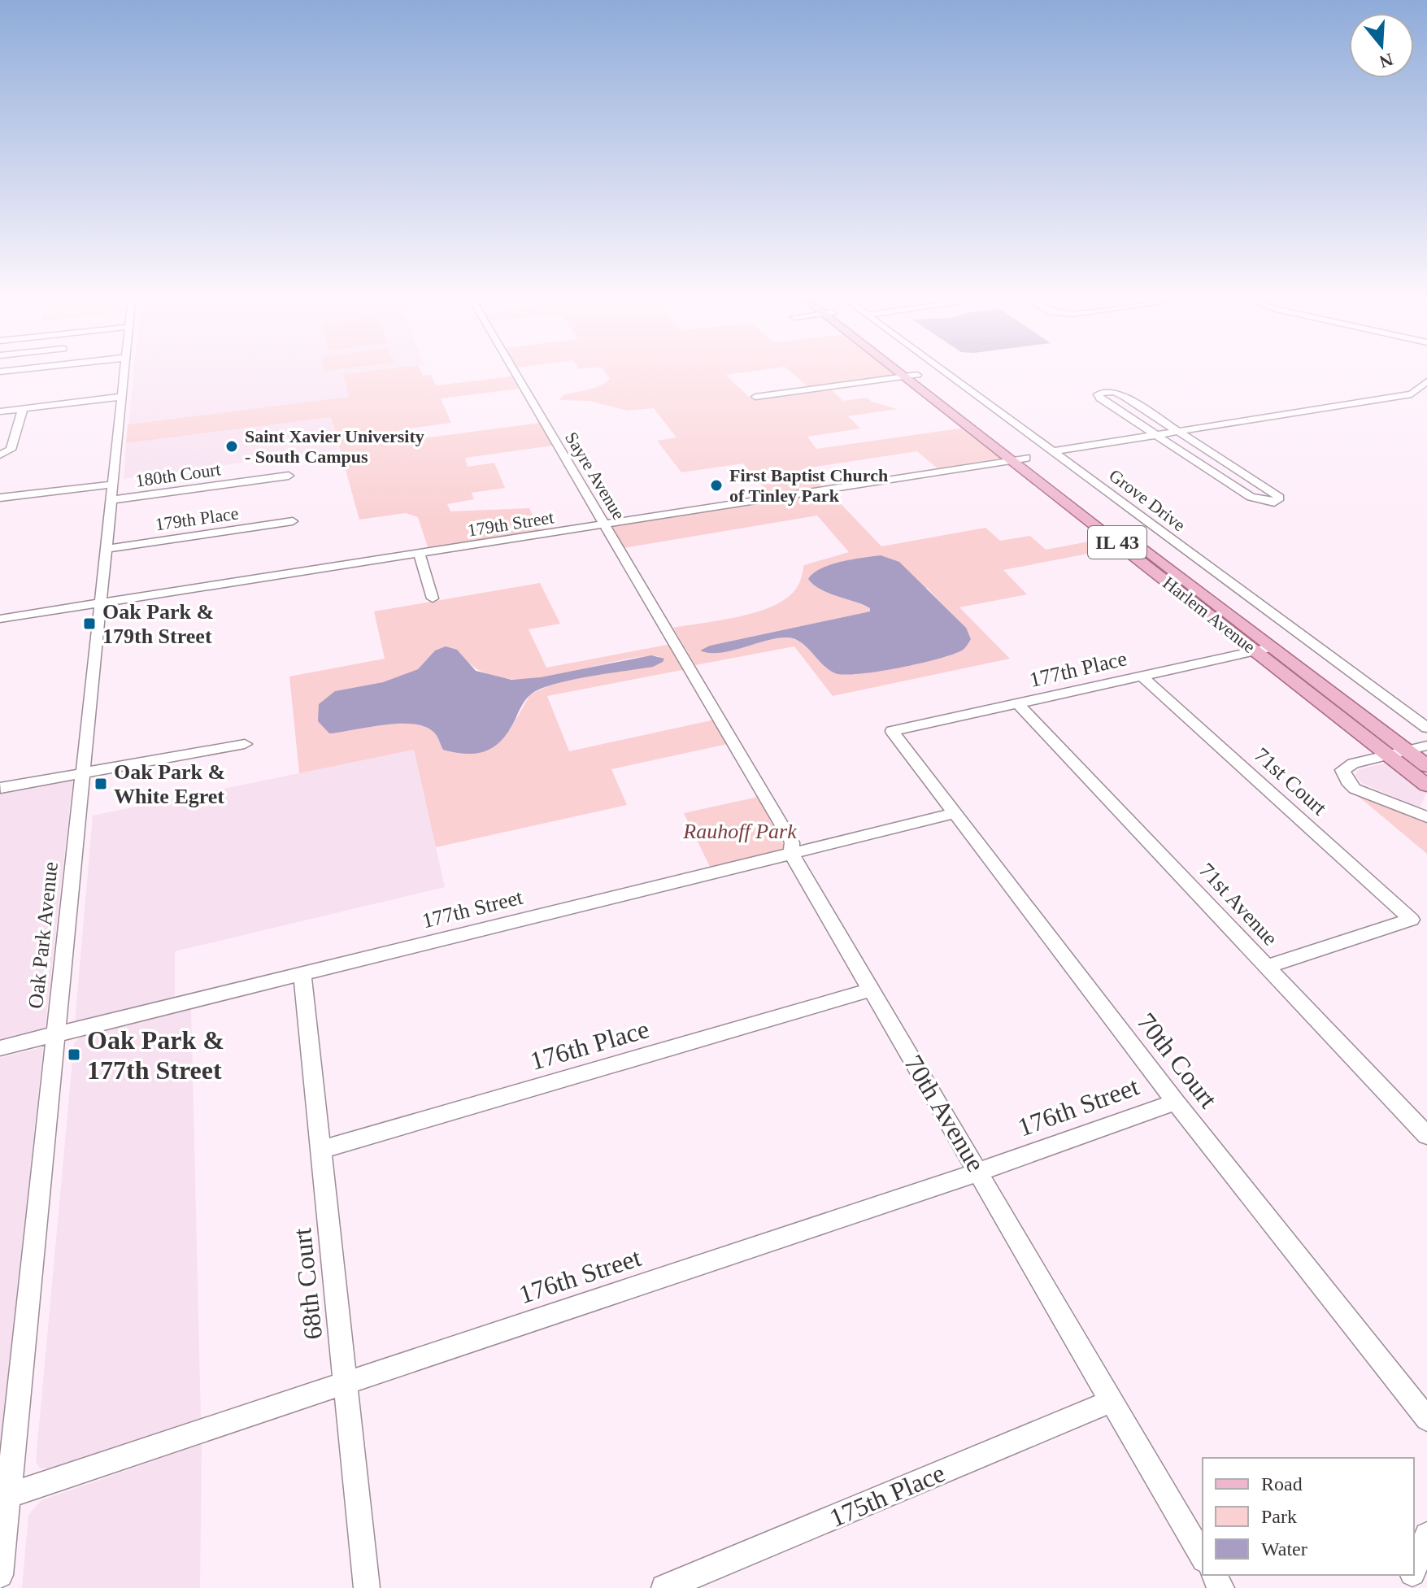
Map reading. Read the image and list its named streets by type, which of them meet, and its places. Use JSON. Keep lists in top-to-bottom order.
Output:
{
  "streets": {
    "main road": ["IL 43", "Harlem Avenue"],
    "street": [
      "180th Court",
      "Sayre Avenue",
      "Grove Drive",
      "179th Place",
      "179th Street",
      "177th Place",
      "71st Court",
      "71st Avenue",
      "177th Street",
      "Oak Park Avenue",
      "176th Place",
      "70th Court",
      "176th Street",
      "70th Avenue",
      "68th Court",
      "175th Place"
    ]
  },
  "crossings": [
    ["180th Court", "Oak Park Avenue"],
    ["Sayre Avenue", "179th Street"],
    ["Sayre Avenue", "70th Avenue"],
    ["179th Place", "Oak Park Avenue"],
    ["179th Street", "Harlem Avenue"],
    ["179th Street", "Oak Park Avenue"],
    ["Harlem Avenue", "177th Place"],
    ["177th Place", "71st Court"],
    ["177th Place", "71st Avenue"],
    ["177th Place", "70th Court"],
    ["71st Court", "71st Avenue"],
    ["177th Street", "Oak Park Avenue"],
    ["177th Street", "70th Court"],
    ["177th Street", "70th Avenue"],
    ["177th Street", "68th Court"],
    ["Oak Park Avenue", "176th Street"],
    ["176th Place", "70th Avenue"],
    ["176th Place", "68th Court"],
    ["70th Court", "176th Street"],
    ["176th Street", "70th Avenue"],
    ["176th Street", "68th Court"],
    ["70th Avenue", "175th Place"]
  ],
  "parks": ["Rauhoff Park"],
  "places": {
    "other": ["Saint Xavier University - South Campus", "First Baptist Church of Tinley Park"],
    "transit": ["Oak Park & 179th Street", "Oak Park & White Egret", "Oak Park & 177th Street"]
  },
  "legend": ["Road", "Park", "Water"],
  "north": "bottom"
}
